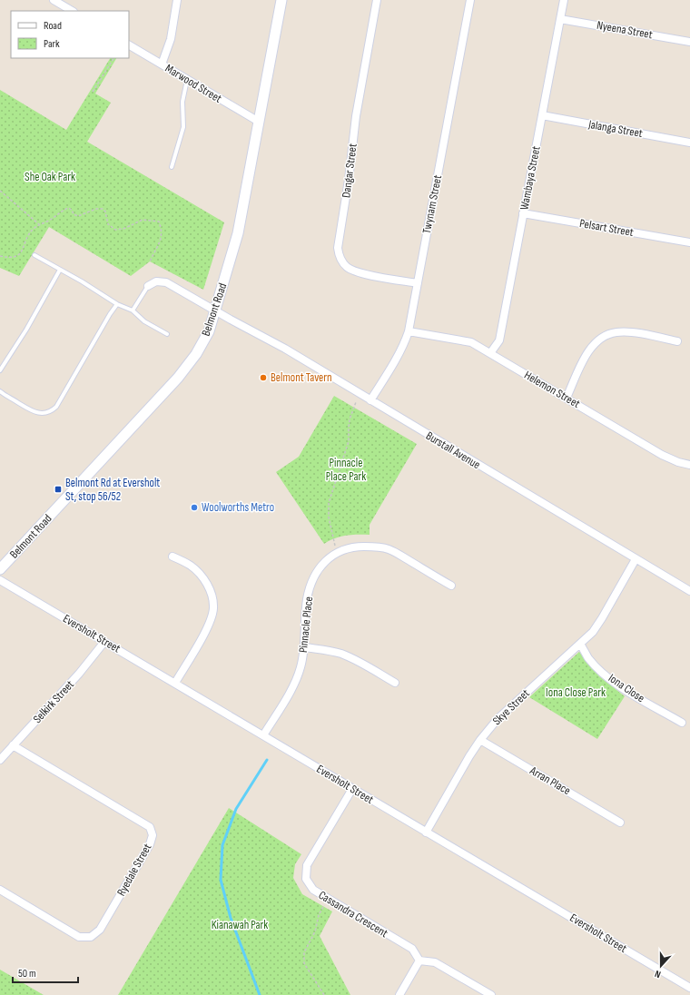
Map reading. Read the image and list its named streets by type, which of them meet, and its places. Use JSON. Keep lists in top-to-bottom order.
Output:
{
  "streets": {
    "main road": ["Belmont Road"],
    "street": [
      "Nyeena Street",
      "Marwood Street",
      "Jalanga Street",
      "Dangar Street",
      "Wambaya Street",
      "Twynam Street",
      "Pelsart Street",
      "Helemon Street",
      "Burstall Avenue",
      "Pinnacle Place",
      "Eversholt Street",
      "Iona Close",
      "Selkirk Street",
      "Skye Street",
      "Arran Place",
      "Ryedale Street",
      "Cassandra Crescent"
    ]
  },
  "crossings": [
    ["Nyeena Street", "Wambaya Street"],
    ["Marwood Street", "Belmont Road"],
    ["Jalanga Street", "Wambaya Street"],
    ["Dangar Street", "Twynam Street"],
    ["Wambaya Street", "Pelsart Street"],
    ["Wambaya Street", "Helemon Street"],
    ["Twynam Street", "Helemon Street"],
    ["Twynam Street", "Burstall Avenue"],
    ["Belmont Road", "Burstall Avenue"],
    ["Burstall Avenue", "Skye Street"],
    ["Pinnacle Place", "Eversholt Street"],
    ["Eversholt Street", "Selkirk Street"],
    ["Eversholt Street", "Skye Street"],
    ["Eversholt Street", "Cassandra Crescent"],
    ["Iona Close", "Skye Street"],
    ["Selkirk Street", "Ryedale Street"],
    ["Skye Street", "Arran Place"]
  ],
  "parks": [
    "She Oak Park",
    "Pinnacle Place Park",
    "Iona Close Park",
    "Kianawah Park"
  ],
  "places": {
    "other": ["Belmont Tavern", "Woolworths Metro"],
    "transit": ["Belmont Rd at Eversholt St, stop 56/52"]
  },
  "legend": ["Road", "Park"],
  "scale_bar": "50 m",
  "north": "bottom"
}
